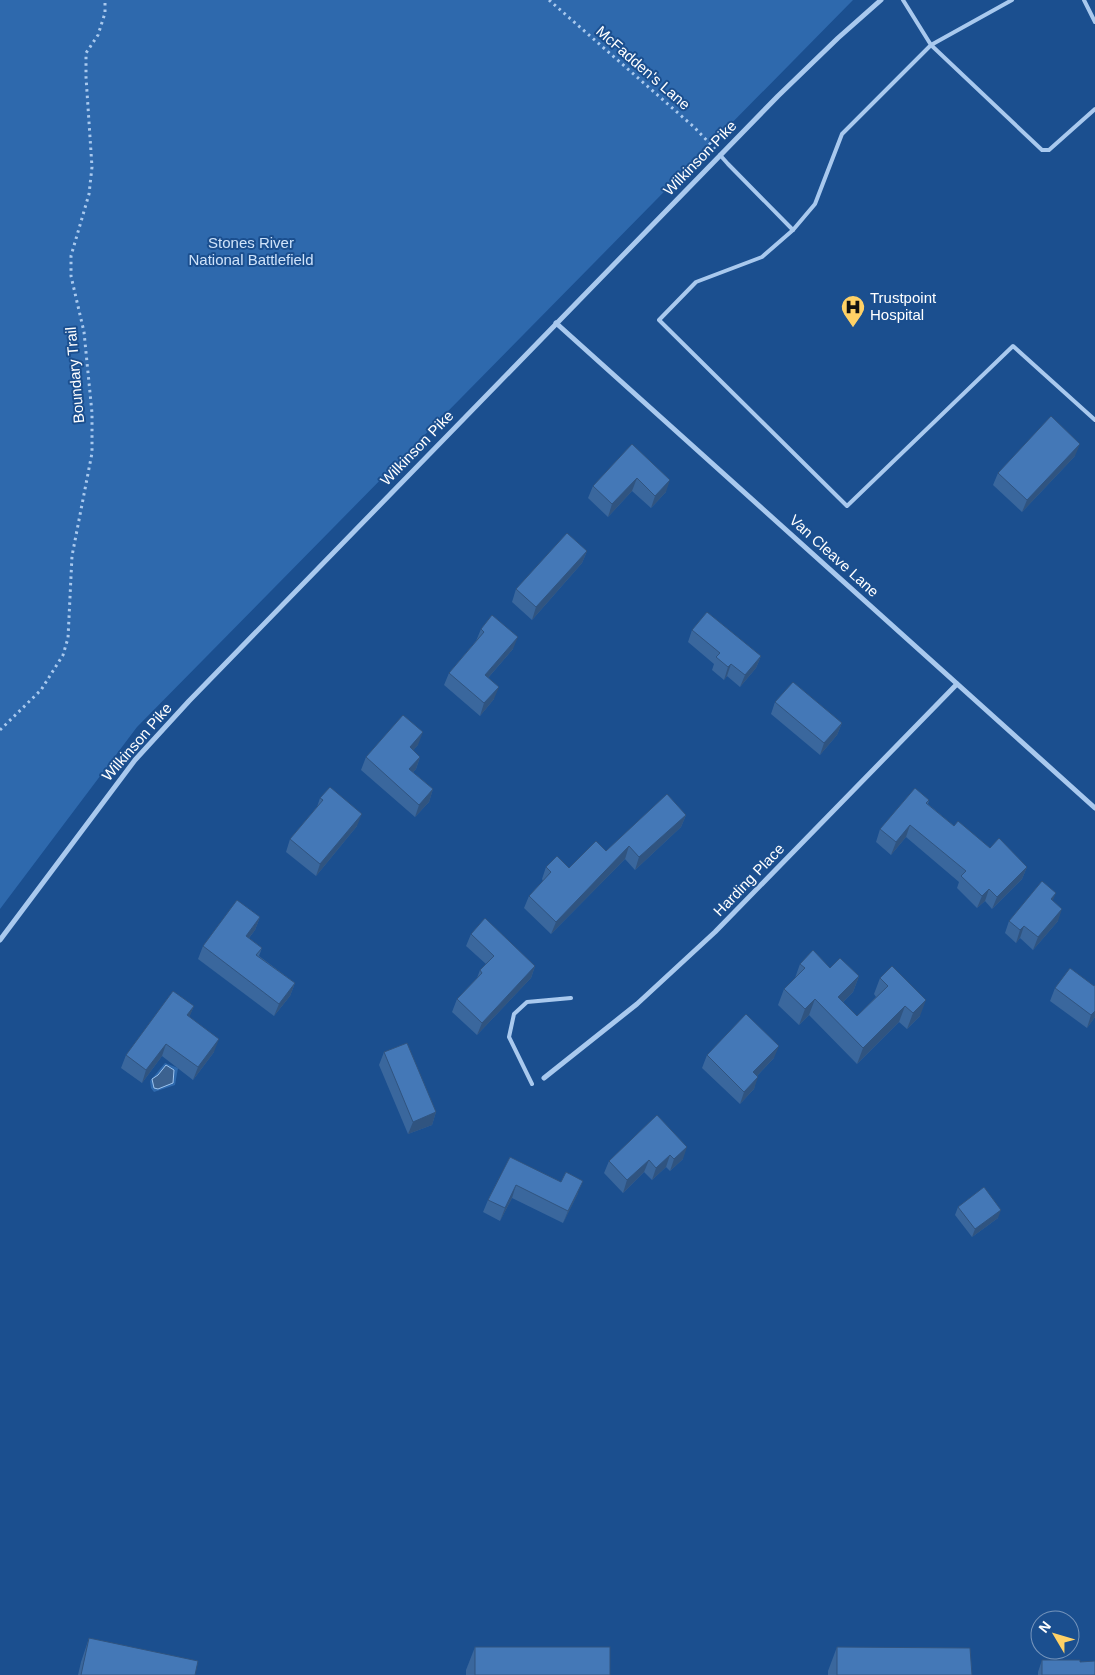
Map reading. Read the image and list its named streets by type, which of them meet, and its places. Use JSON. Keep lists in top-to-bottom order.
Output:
{
  "streets": {
    "street": ["Wilkinson Pike", "Van Cleave Lane", "Harding Place"],
    "path": ["McFadden's Lane", "Boundary Trail"]
  },
  "crossings": [
    ["McFadden's Lane", "Wilkinson Pike"],
    ["Wilkinson Pike", "Van Cleave Lane"],
    ["Van Cleave Lane", "Harding Place"]
  ],
  "parks": ["Stones River National Battlefield"],
  "places": {
    "hospital": ["Trustpoint Hospital"]
  },
  "north": "top left"
}
